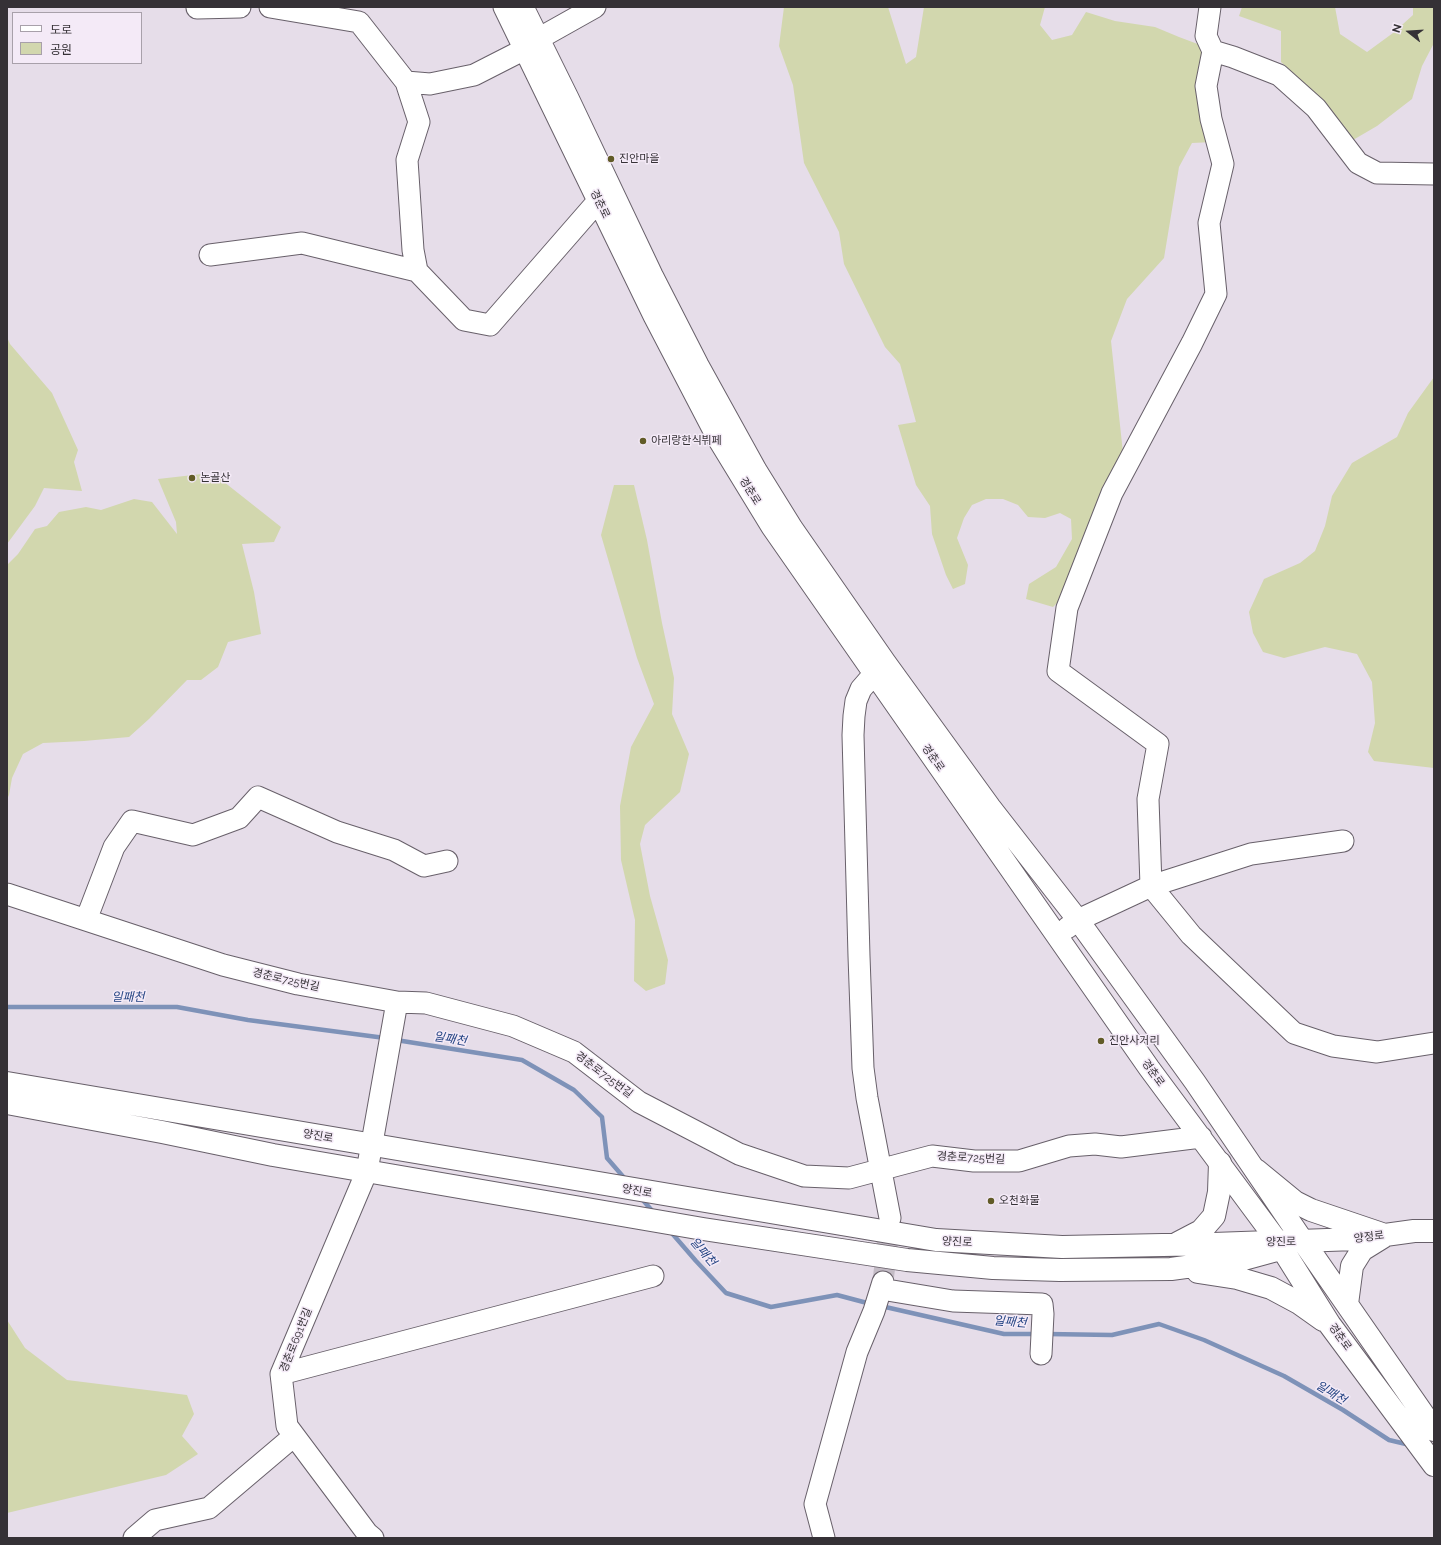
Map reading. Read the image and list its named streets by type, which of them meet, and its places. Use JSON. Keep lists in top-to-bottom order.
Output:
{
  "streets": {
    "main road": ["경춘로", "양진로", "양정로"],
    "street": ["경춘로725번길", "경춘로691번길"]
  },
  "crossings": [
    ["경춘로", "경춘로725번길"],
    ["경춘로", "양진로"],
    ["경춘로", "양정로"],
    ["경춘로725번길", "경춘로691번길"],
    ["양진로", "양정로"],
    ["양진로", "경춘로691번길"]
  ],
  "water": ["일패천"],
  "places": [
    "진안마을",
    "아리랑한식뷔페",
    "논골산",
    "진안사거리",
    "오천화물"
  ],
  "legend": ["도로", "공원"],
  "north": "left"
}
